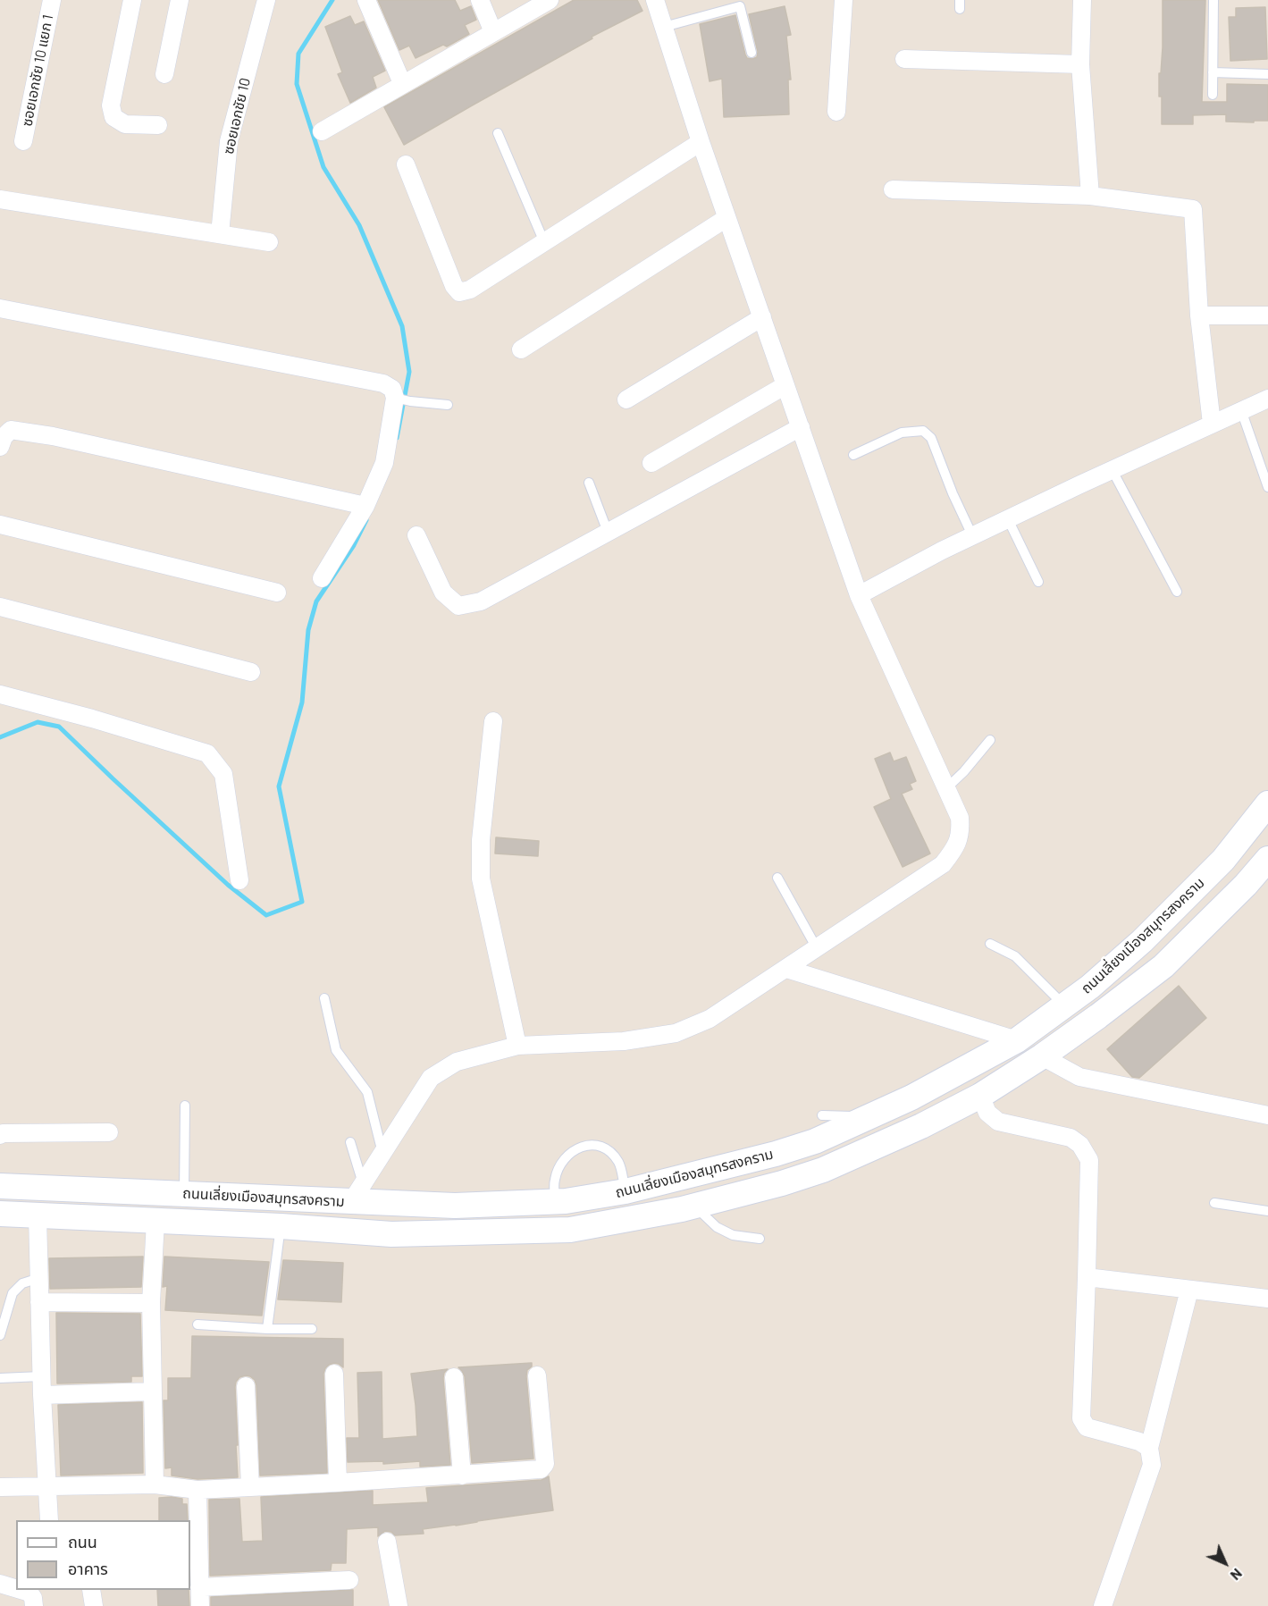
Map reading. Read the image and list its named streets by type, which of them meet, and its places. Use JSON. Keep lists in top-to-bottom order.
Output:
{
  "streets": {
    "main road": ["ถนนเลี่ยงเมืองสมุทรสงคราม"],
    "street": ["ซอยเอกชัย 10 แยก 1", "ซอยเอกชัย 10"]
  },
  "legend": ["ถนน", "อาคาร"],
  "north": "bottom right"
}
